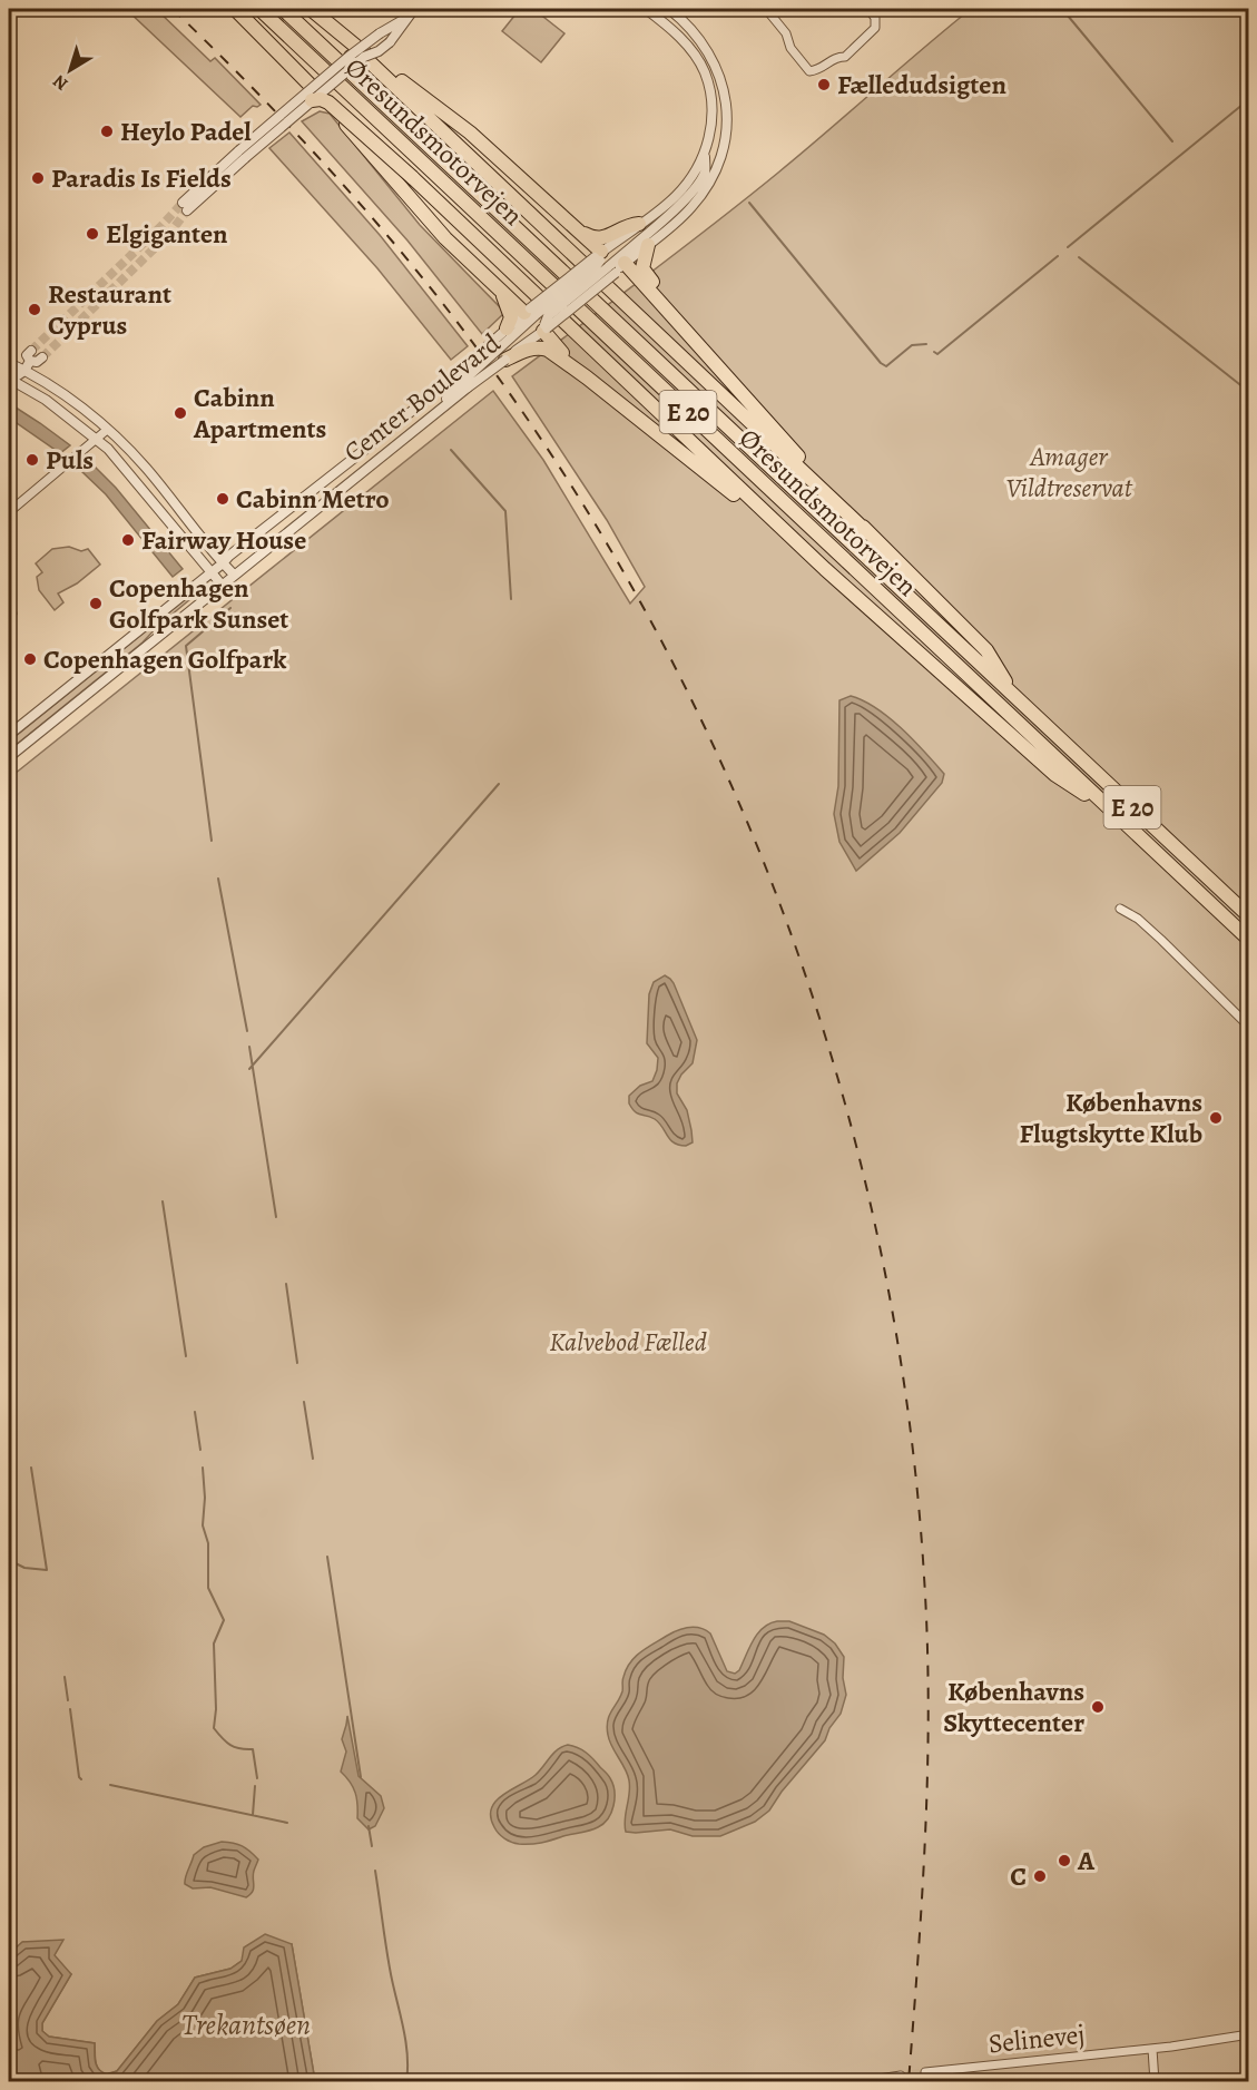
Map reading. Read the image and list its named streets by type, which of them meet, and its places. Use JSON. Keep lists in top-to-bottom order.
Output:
{
  "streets": {
    "highway": ["Øresundsmotorvejen", "E 20"],
    "street": ["Center Boulevard", "Selinevej"]
  },
  "water": ["Trekantsøen"],
  "parks": ["Amager Vildtreservat", "Kalvebod Fælled"],
  "places": [
    "Fælledudsigten",
    "Heylo Padel",
    "Paradis Is Fields",
    "Elgiganten",
    "Restaurant Cyprus",
    "Cabinn Apartments",
    "Puls",
    "Cabinn Metro",
    "Fairway House",
    "Copenhagen Golfpark Sunset",
    "Copenhagen Golfpark",
    "Københavns Flugtskytte Klub",
    "Københavns Skyttecenter",
    "A",
    "C"
  ],
  "north": "bottom left"
}
